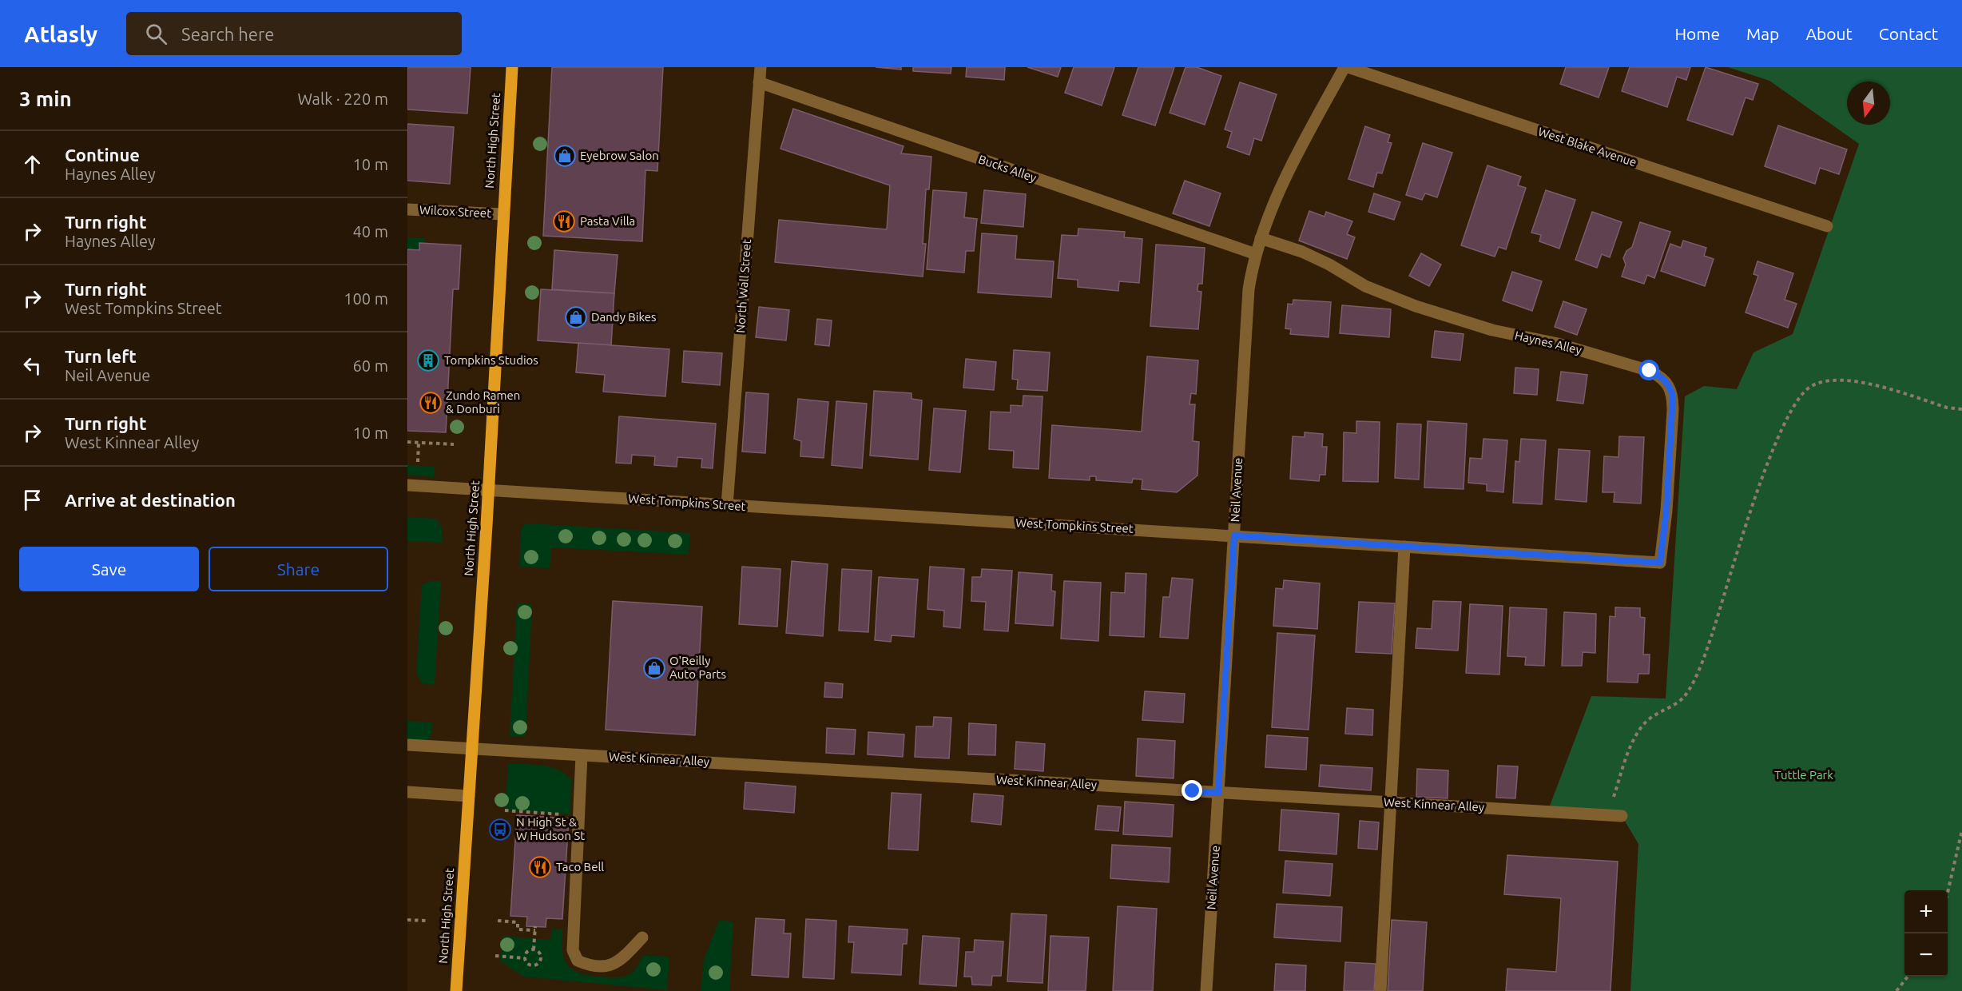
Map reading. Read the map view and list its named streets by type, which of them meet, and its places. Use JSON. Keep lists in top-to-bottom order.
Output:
{
  "streets": {
    "main road": ["North High Street"],
    "street": [
      "West Blake Avenue",
      "Bucks Alley",
      "Wilcox Street",
      "North Wall Street",
      "Haynes Alley",
      "Neil Avenue",
      "West Tompkins Street",
      "West Kinnear Alley"
    ]
  },
  "crossings": [
    ["North High Street", "Wilcox Street"],
    ["North High Street", "West Tompkins Street"],
    ["North High Street", "West Kinnear Alley"],
    ["West Blake Avenue", "Neil Avenue"],
    ["Bucks Alley", "North Wall Street"],
    ["Bucks Alley", "Neil Avenue"],
    ["North Wall Street", "West Tompkins Street"],
    ["Haynes Alley", "Neil Avenue"],
    ["Haynes Alley", "West Tompkins Street"],
    ["Neil Avenue", "West Tompkins Street"],
    ["Neil Avenue", "West Kinnear Alley"]
  ],
  "parks": ["Tuttle Park"],
  "places": {
    "shop": ["Eyebrow Salon", "Dandy Bikes", "O'Reilly Auto Parts"],
    "restaurant": ["Pasta Villa", "Zundo Ramen & Donburi", "Taco Bell"],
    "building": ["Tompkins Studios"],
    "bus stop": ["N High St & W Hudson St"]
  },
  "north": "bottom",
  "page": {
    "header": "Atlasly",
    "search": "Search here",
    "nav": [
      "Home",
      "Map",
      "About",
      "Contact"
    ],
    "heading": ["3 min", "Walk · 220 m"],
    "list": [
      ["Continue", "Haynes Alley", "10 m"],
      ["Turn right", "Haynes Alley", "40 m"],
      ["Turn right", "West Tompkins Street", "100 m"],
      ["Turn left", "Neil Avenue", "60 m"],
      ["Turn right", "West Kinnear Alley", "10 m"],
      "Arrive at destination"
    ],
    "buttons": ["Save", "Share"],
    "map_buttons": ["+", "−"]
  }
}
